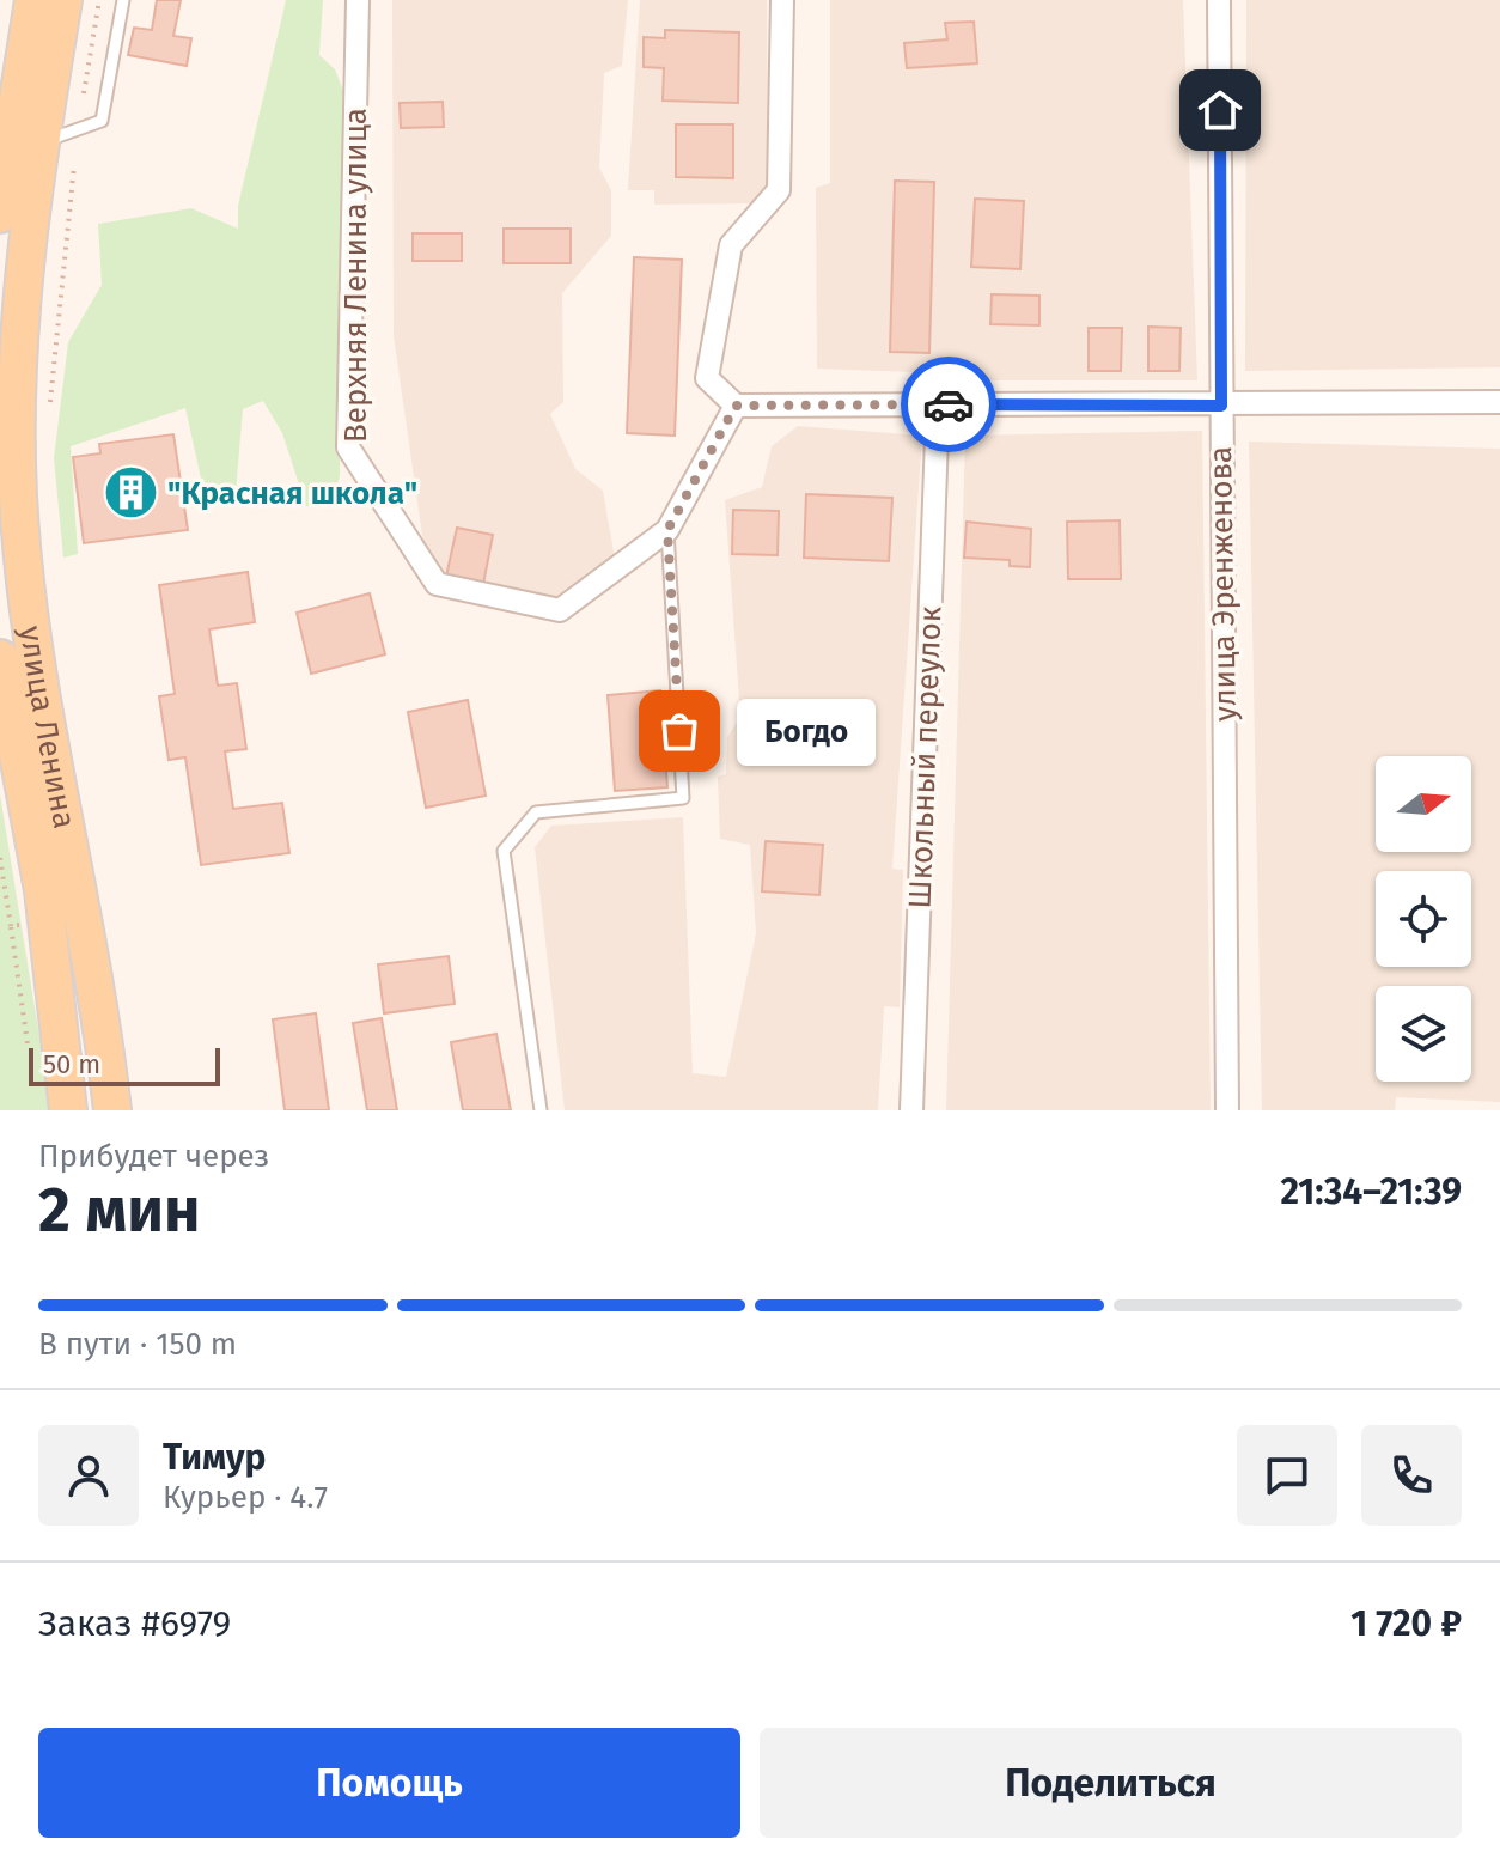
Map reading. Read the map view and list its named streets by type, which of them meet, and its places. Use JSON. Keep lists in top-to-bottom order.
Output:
{
  "streets": {
    "main road": ["улица Ленина"],
    "street": ["Верхняя Ленина улица", "улица Эренженова", "Школьный переулок"]
  },
  "places": {
    "building": ["\"Красная школа\""],
    "other": ["Богдо"]
  },
  "scale_bar": "50 m",
  "north": "right",
  "page": {
    "bubble": "Богдо",
    "scale": "50 m",
    "heading": ["2 мин", "Прибудет через", "21:34–21:39"],
    "panel": [
      "Тимур",
      "Курьер · 4.7",
      "Заказ #6979",
      "1 720 ₽"
    ],
    "bar": "В пути · 150 m",
    "buttons": ["Помощь", "Поделиться"]
  }
}
